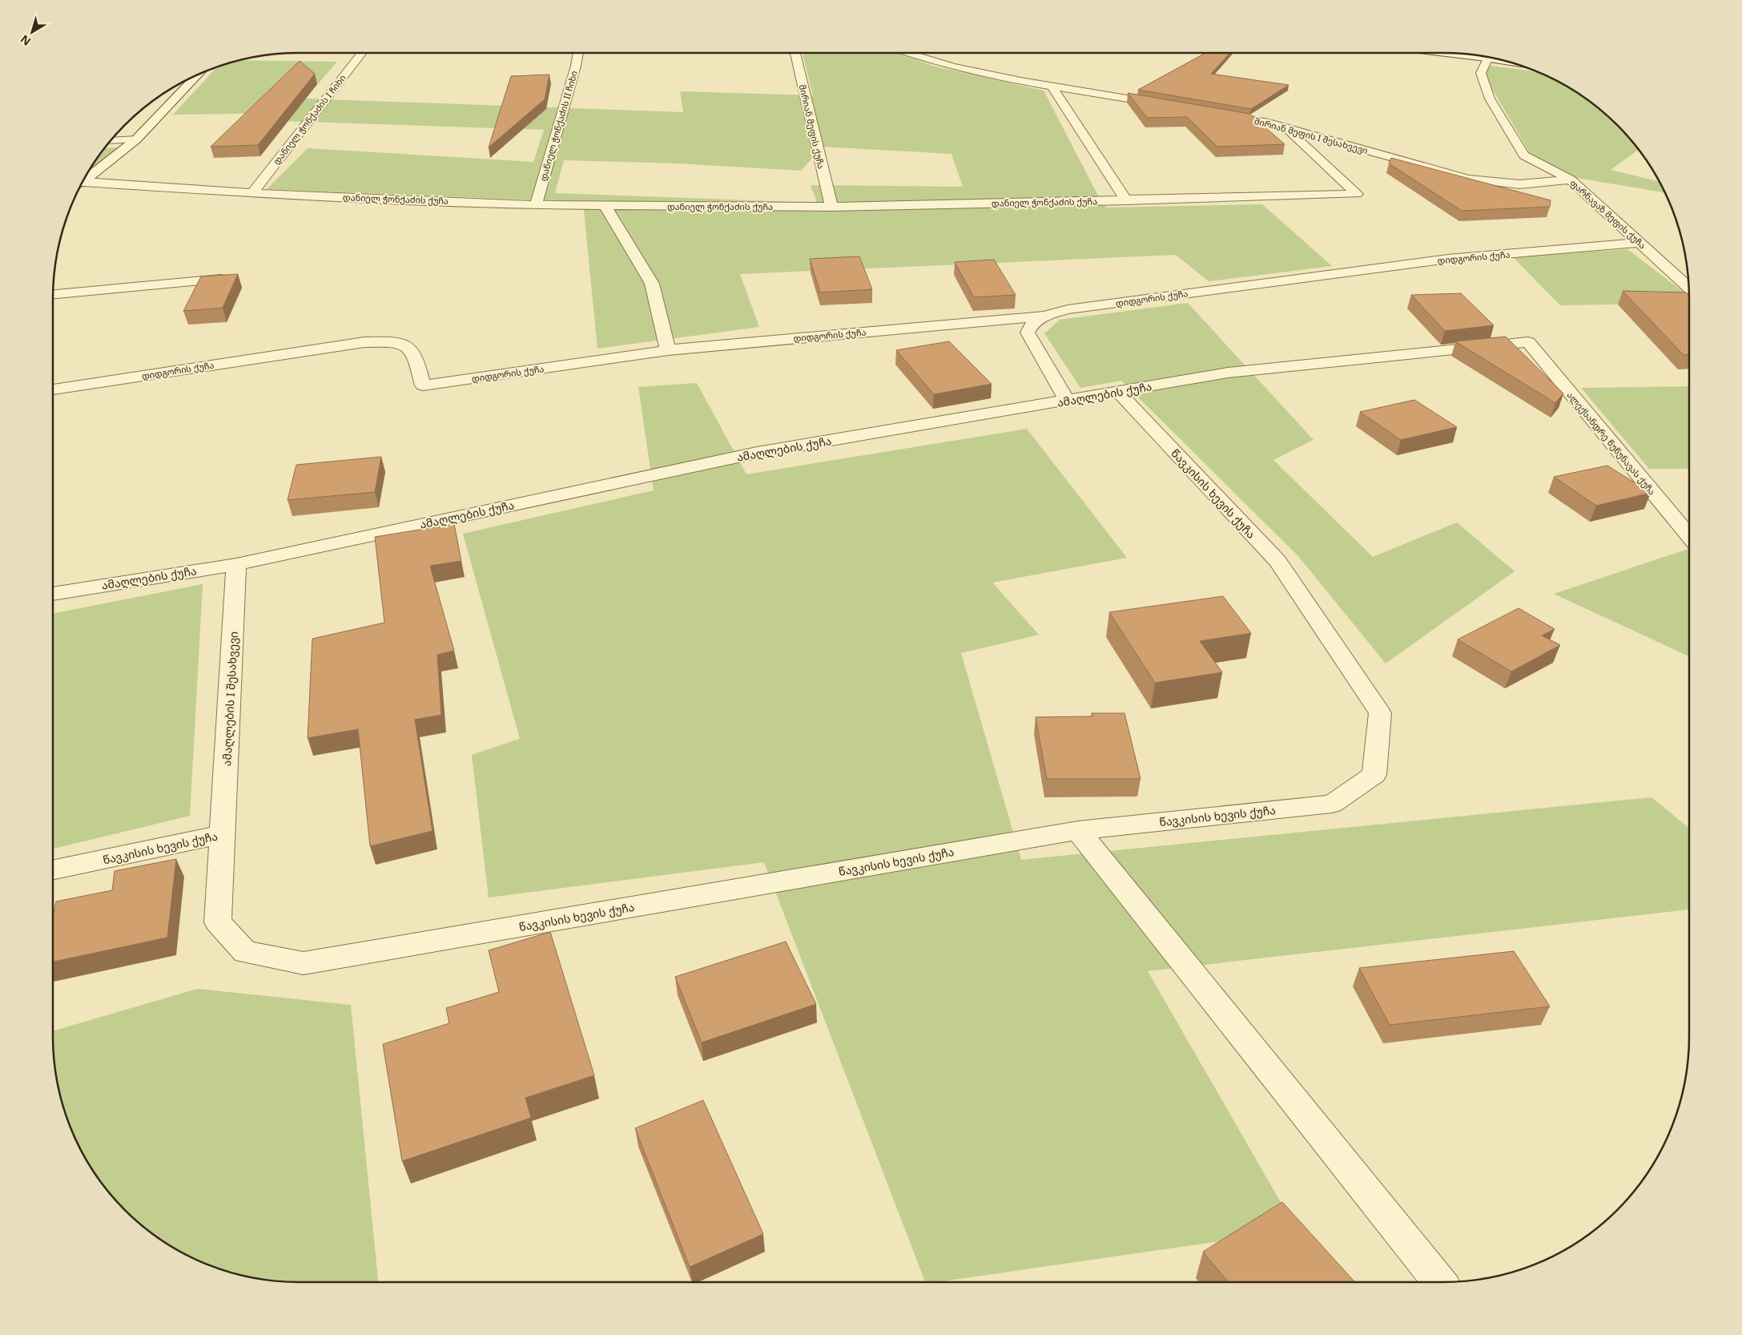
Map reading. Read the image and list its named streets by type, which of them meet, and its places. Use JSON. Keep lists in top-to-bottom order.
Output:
{
  "streets": {
    "street": [
      "დანიელ ჭონქაძის I ჩიხი",
      "დანიელ ჭონქაძის II ჩიხი",
      "მირიან მეფის ქუჩა",
      "მირიან მეფის I შესახვევი",
      "დანიელ ჭონქაძის ქუჩა",
      "ფარნავაზ მეფის ქუჩა",
      "დიდგორის ქუჩა",
      "ამაღლების ქუჩა",
      "ალექსანდრე წუწუნავას ქუჩა",
      "წავკისის ხევის ქუჩა",
      "ამაღლების I შესახვევი"
    ]
  },
  "crossings": [
    ["დანიელ ჭონქაძის I ჩიხი", "დანიელ ჭონქაძის ქუჩა"],
    ["დანიელ ჭონქაძის II ჩიხი", "დანიელ ჭონქაძის ქუჩა"],
    ["მირიან მეფის ქუჩა", "დანიელ ჭონქაძის ქუჩა"],
    ["მირიან მეფის I შესახვევი", "დანიელ ჭონქაძის ქუჩა"],
    ["მირიან მეფის I შესახვევი", "ფარნავაზ მეფის ქუჩა"],
    ["ფარნავაზ მეფის ქუჩა", "დიდგორის ქუჩა"],
    ["ამაღლების ქუჩა", "ალექსანდრე წუწუნავას ქუჩა"],
    ["ამაღლების ქუჩა", "წავკისის ხევის ქუჩა"],
    ["ამაღლების ქუჩა", "ამაღლების I შესახვევი"],
    ["წავკისის ხევის ქუჩა", "ამაღლების I შესახვევი"]
  ],
  "north": "bottom left"
}
